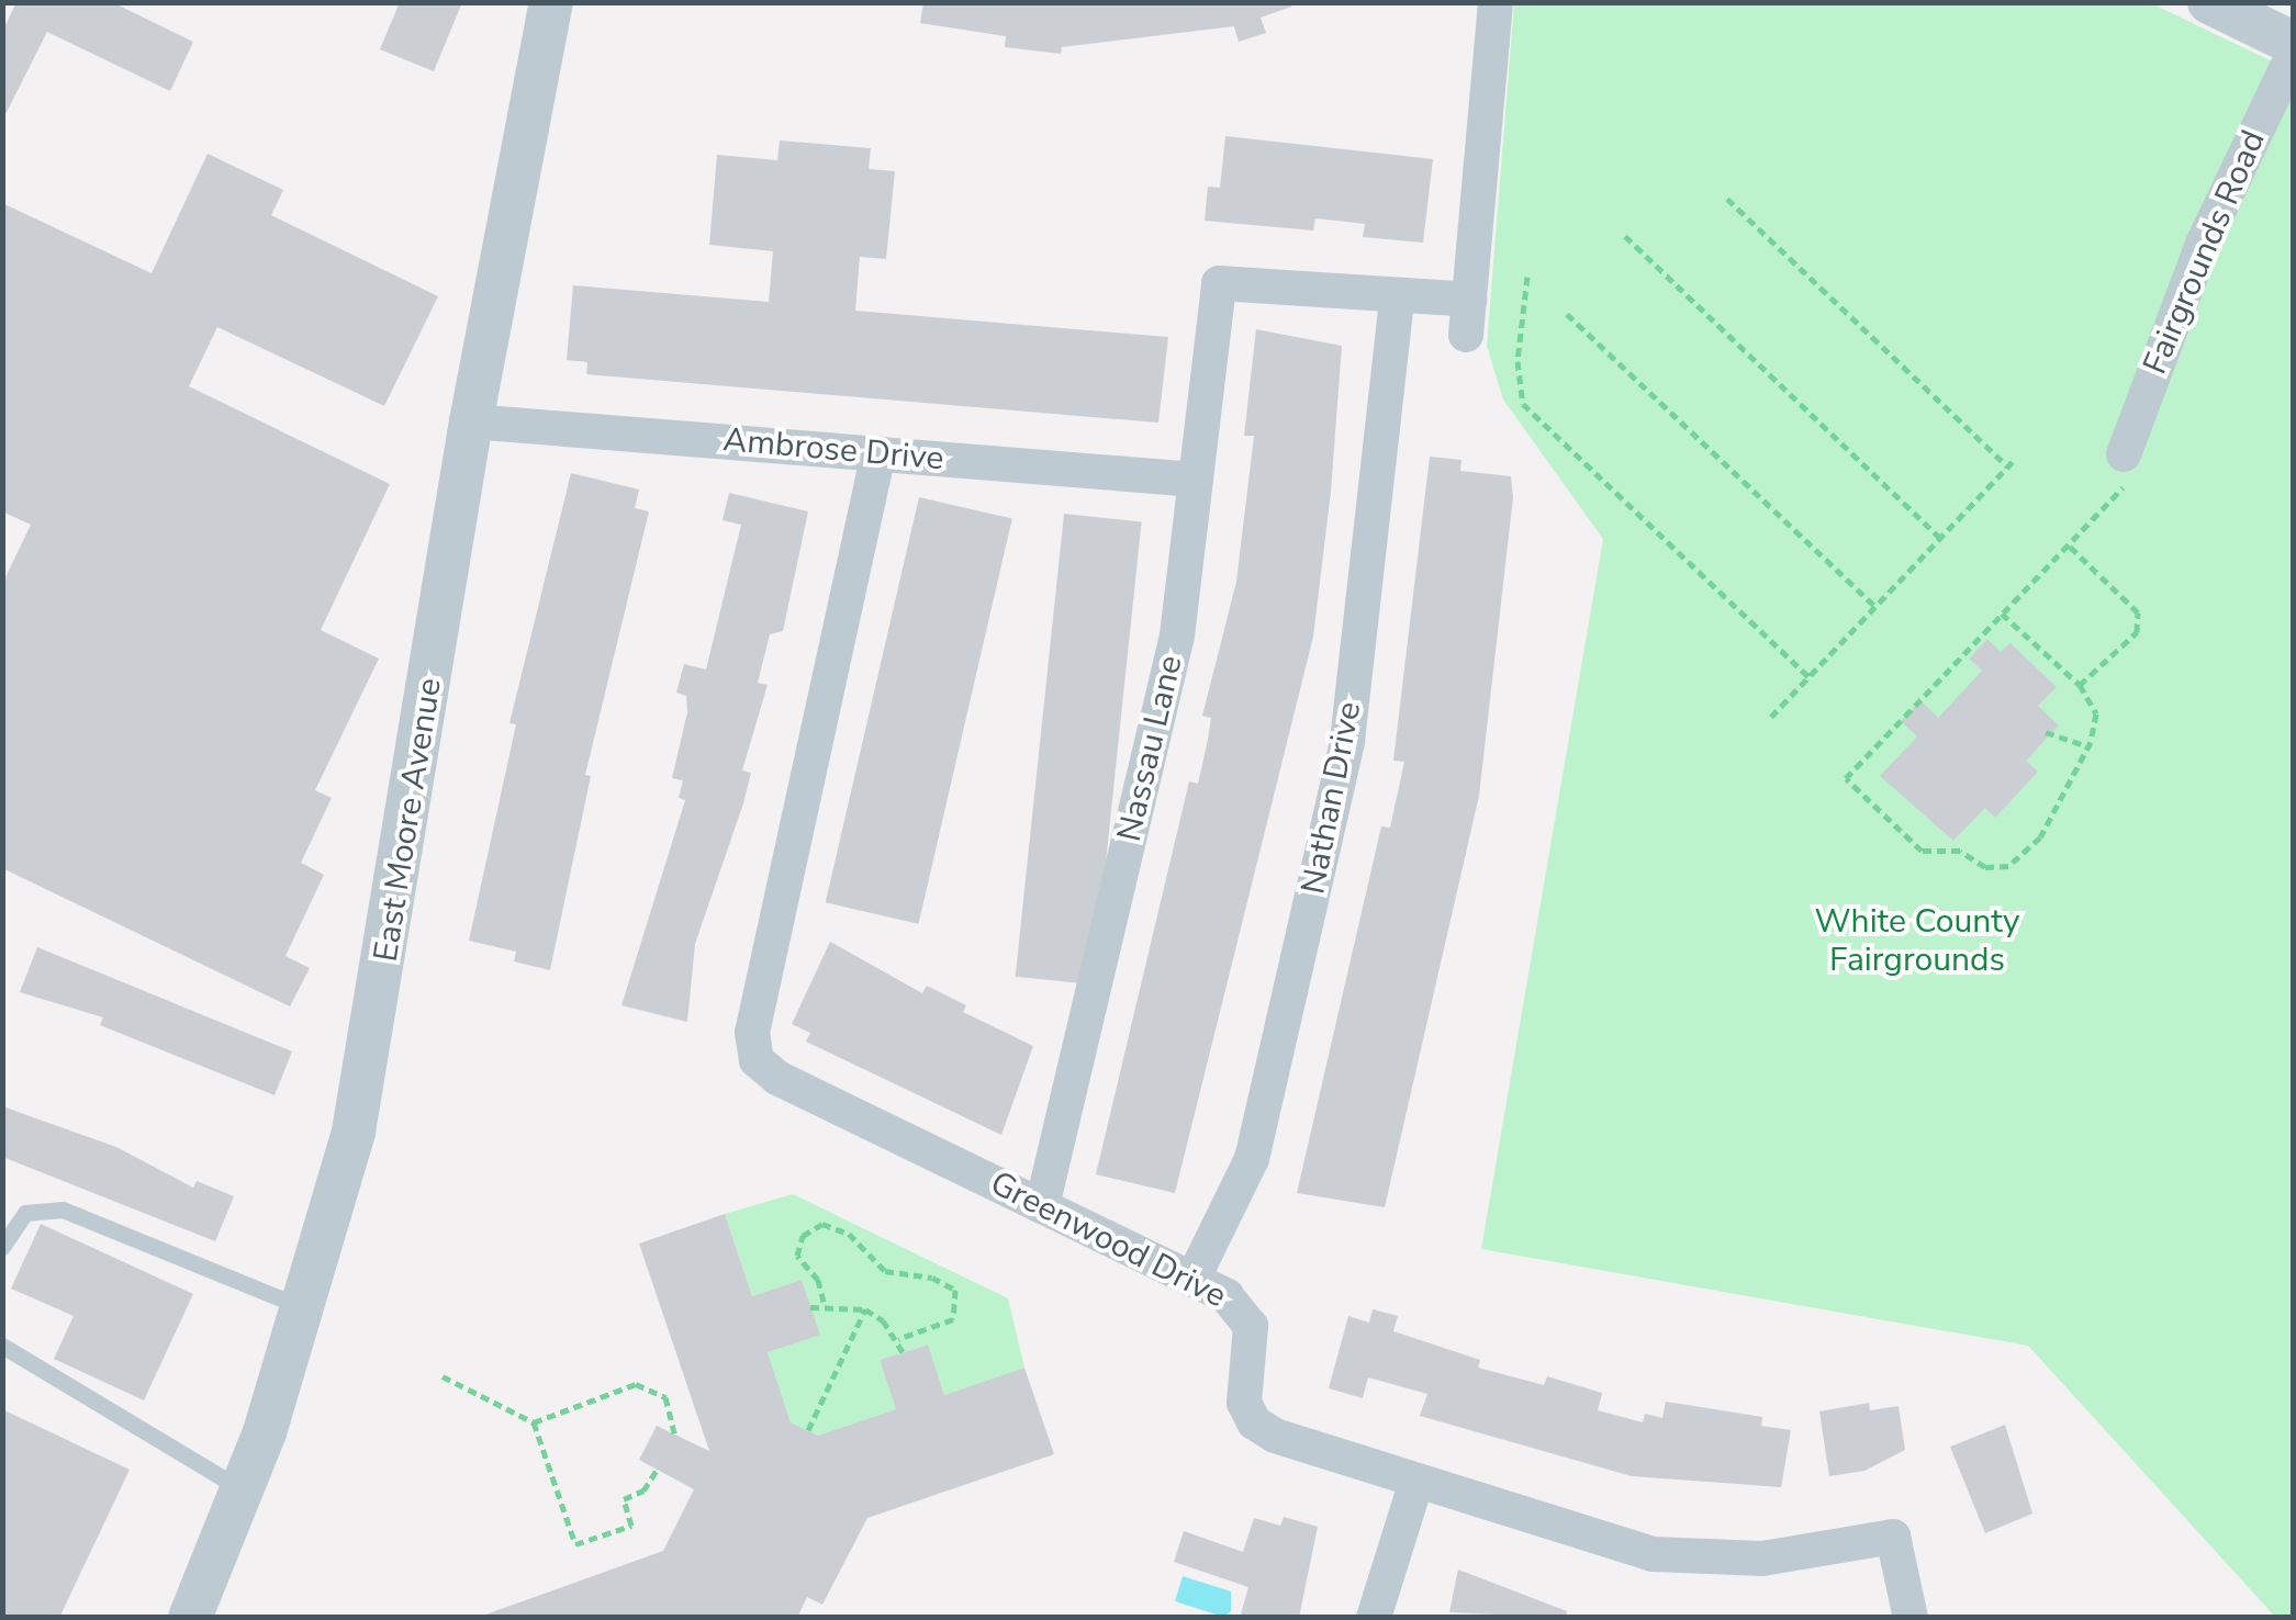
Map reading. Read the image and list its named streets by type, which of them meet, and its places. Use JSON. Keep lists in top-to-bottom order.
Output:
{
  "streets": {
    "street": [
      "Fairgrounds Road",
      "Ambrose Drive",
      "Nassau Lane",
      "Nathan Drive",
      "East Moore Avenue",
      "Greenwood Drive"
    ]
  },
  "crossings": [
    ["Ambrose Drive", "Nassau Lane"],
    ["Ambrose Drive", "East Moore Avenue"],
    ["Ambrose Drive", "Greenwood Drive"],
    ["Nassau Lane", "Nathan Drive"],
    ["Nassau Lane", "Greenwood Drive"],
    ["Nathan Drive", "Greenwood Drive"]
  ],
  "parks": ["White County Fairgrounds"]
}
